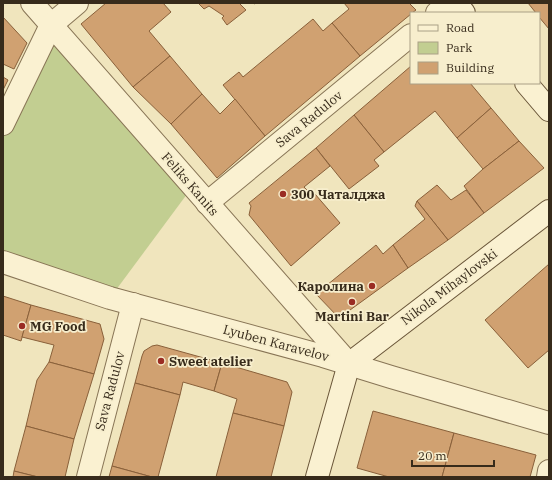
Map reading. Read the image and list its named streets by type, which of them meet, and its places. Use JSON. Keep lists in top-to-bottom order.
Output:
{
  "streets": {
    "street": [
      "Sava Radulov",
      "Feliks Kanits",
      "Nikola Mihaylovski",
      "Lyuben Karavelov"
    ]
  },
  "crossings": [
    ["Sava Radulov", "Feliks Kanits"],
    ["Sava Radulov", "Lyuben Karavelov"],
    ["Feliks Kanits", "Nikola Mihaylovski"],
    ["Feliks Kanits", "Lyuben Karavelov"],
    ["Nikola Mihaylovski", "Lyuben Karavelov"]
  ],
  "places": [
    "300 Чаталджа",
    "Каролина",
    "Martini Bar",
    "MG Food",
    "Sweet atelier"
  ],
  "legend": ["Road", "Park", "Building"],
  "scale_bar": "20 m"
}
